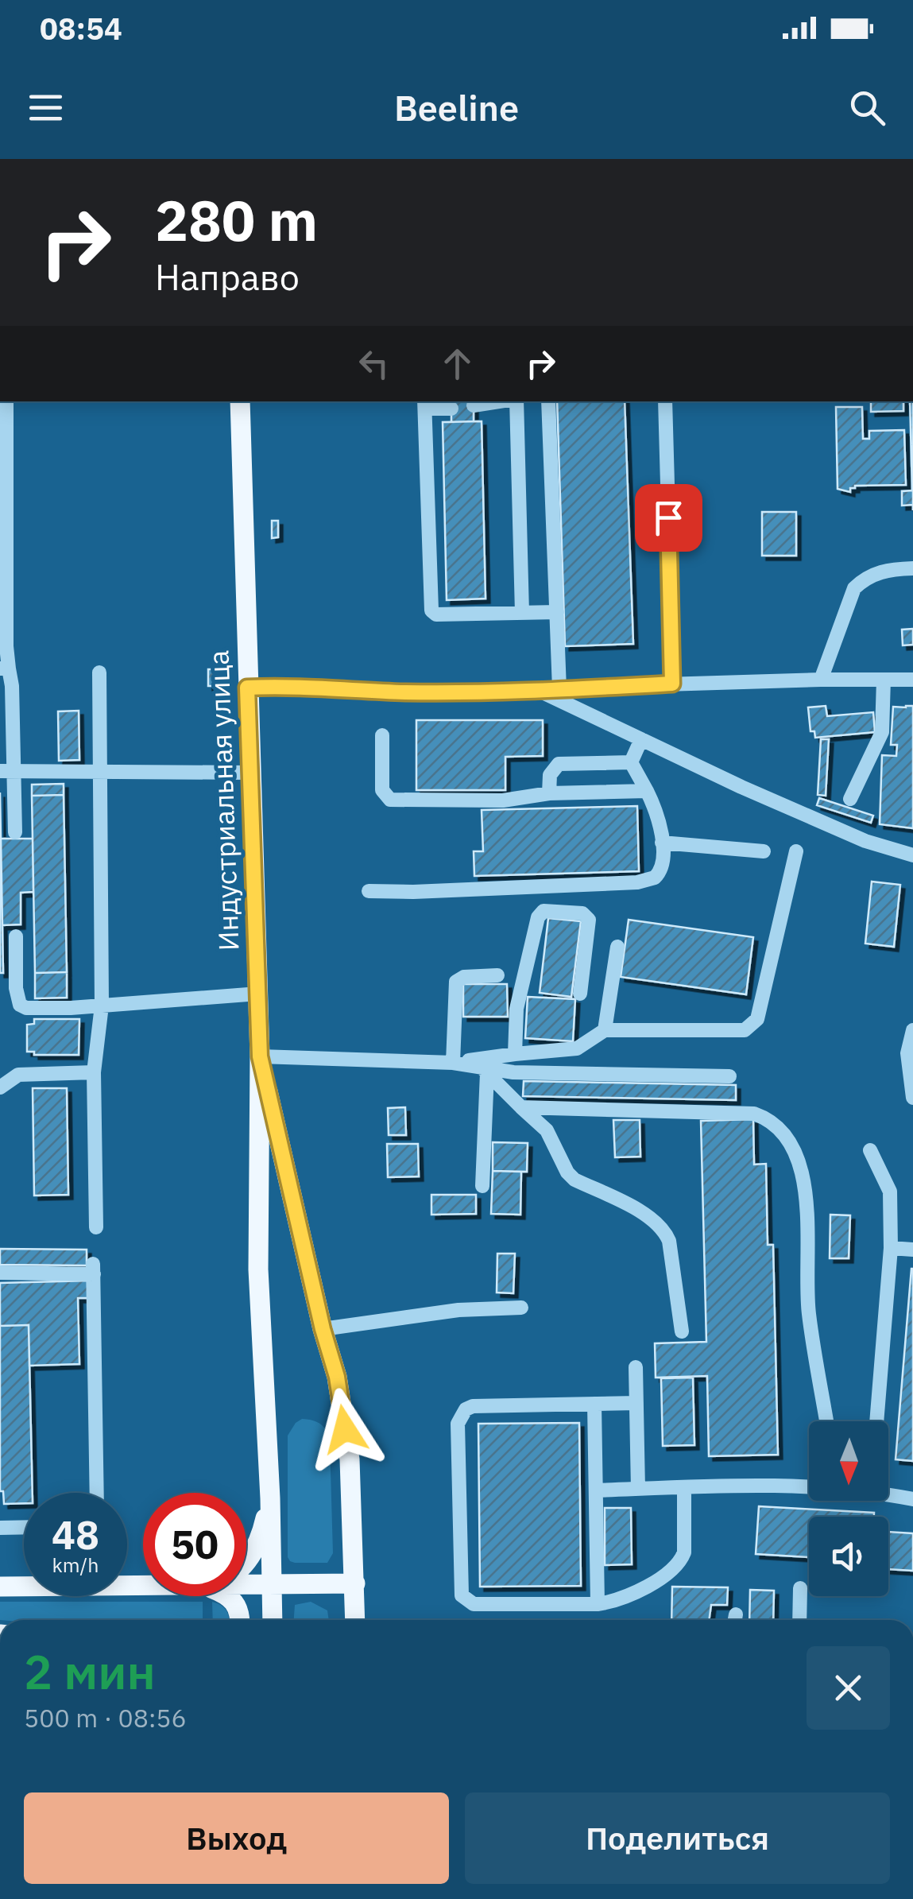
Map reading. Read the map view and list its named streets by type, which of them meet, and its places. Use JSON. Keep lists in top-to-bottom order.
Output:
{
  "streets": {
    "main road": ["Индустриальная улица"]
  },
  "north": "bottom",
  "page": {
    "status": "08:54",
    "header": "Beeline",
    "turn": ["280 m", "Направо"],
    "speed": "48 km/h",
    "limit": "50",
    "heading": ["2 мин", "500 m · 08:56"],
    "buttons": ["Выход", "Поделиться"]
  }
}
